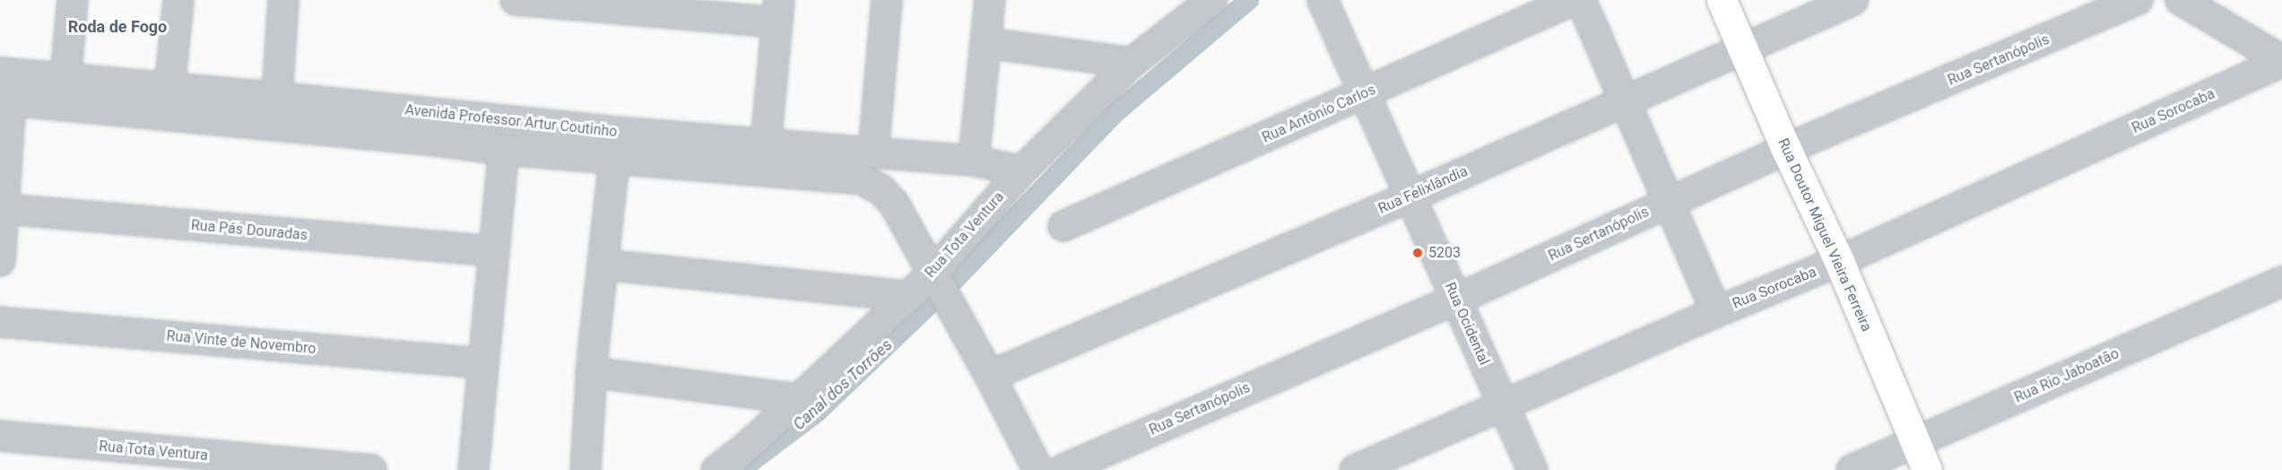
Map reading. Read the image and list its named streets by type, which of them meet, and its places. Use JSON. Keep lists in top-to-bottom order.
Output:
{
  "streets": {
    "main road": ["Rua Doutor Miguel Vieira Ferreira"],
    "street": [
      "Rua Sertanópolis",
      "Rua Sorocaba",
      "Rua Antônio Carlos",
      "Avenida Professor Artur Coutinho",
      "Rua Felixlândia",
      "Rua Pás Douradas",
      "Rua Tota Ventura",
      "Rua Ocidental",
      "Rua Vinte de Novembro",
      "Rua Rio Jaboatão"
    ]
  },
  "crossings": [
    ["Rua Sertanópolis", "Rua Doutor Miguel Vieira Ferreira"],
    ["Rua Sertanópolis", "Rua Ocidental"],
    ["Rua Sorocaba", "Rua Doutor Miguel Vieira Ferreira"],
    ["Rua Sorocaba", "Rua Ocidental"],
    ["Rua Antônio Carlos", "Rua Ocidental"],
    ["Avenida Professor Artur Coutinho", "Rua Felixlândia"],
    ["Avenida Professor Artur Coutinho", "Rua Tota Ventura"],
    ["Rua Felixlândia", "Rua Doutor Miguel Vieira Ferreira"],
    ["Rua Felixlândia", "Rua Ocidental"],
    ["Rua Doutor Miguel Vieira Ferreira", "Rua Rio Jaboatão"]
  ],
  "districts": ["Roda de Fogo"],
  "water": ["Canal dos Torrões"],
  "places": ["5203"]
}
